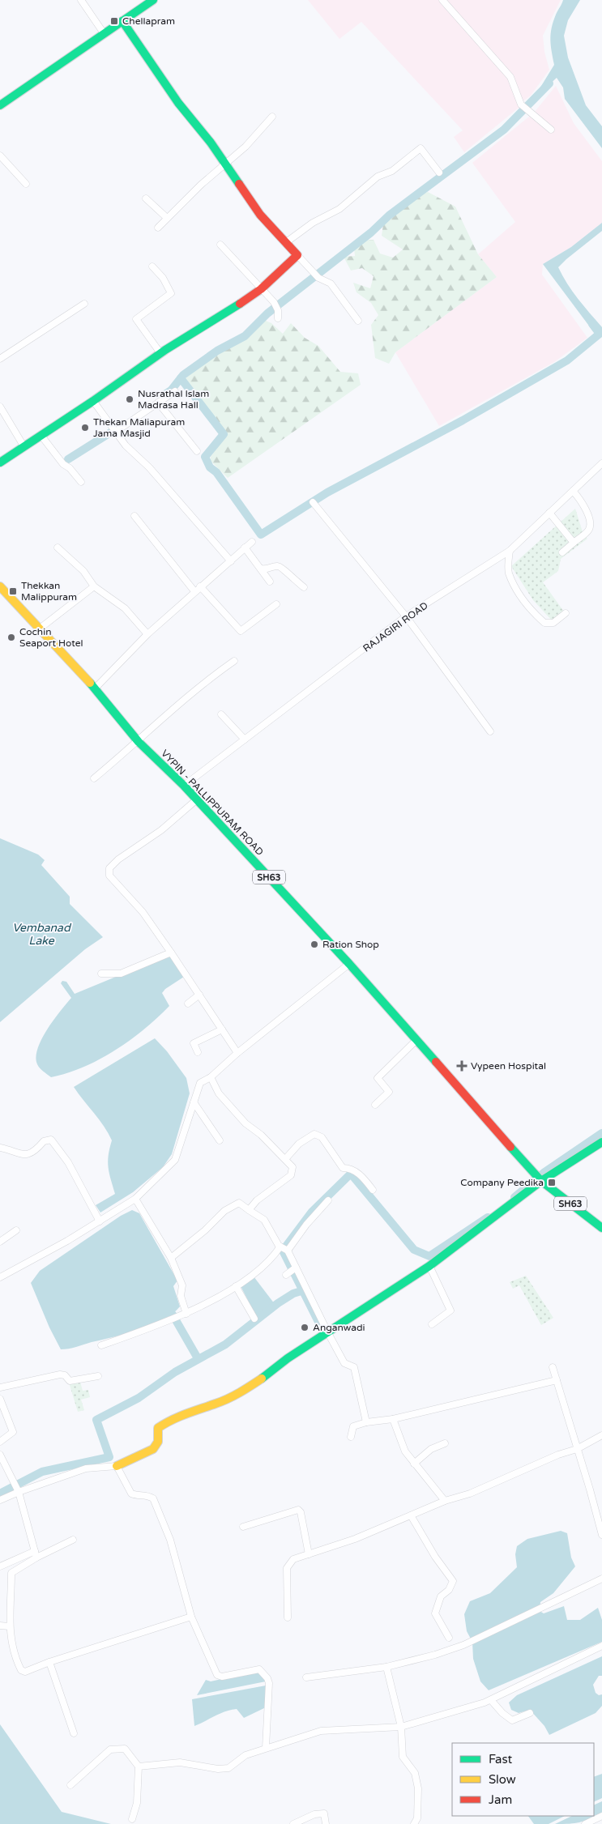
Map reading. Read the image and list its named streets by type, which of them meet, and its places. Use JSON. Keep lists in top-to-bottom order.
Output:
{
  "streets": {
    "street": ["RAJAGIRI ROAD", "VYPIN - PALLIPPURAM ROAD", "SH63"]
  },
  "crossings": [
    ["RAJAGIRI ROAD", "VYPIN - PALLIPPURAM ROAD"],
    ["VYPIN - PALLIPPURAM ROAD", "SH63"]
  ],
  "water": ["Vembanad Lake"],
  "places": {
    "transit": ["Chellapram", "Thekkan Malippuram", "Company Peedika"],
    "other": [
      "Nusrathal Islam Madrasa Hall",
      "Thekan Maliapuram Jama Masjid",
      "Cochin Seaport Hotel",
      "Ration Shop",
      "Anganwadi"
    ],
    "health": ["Vypeen Hospital"]
  },
  "legend": ["Fast", "Slow", "Jam"]
}
